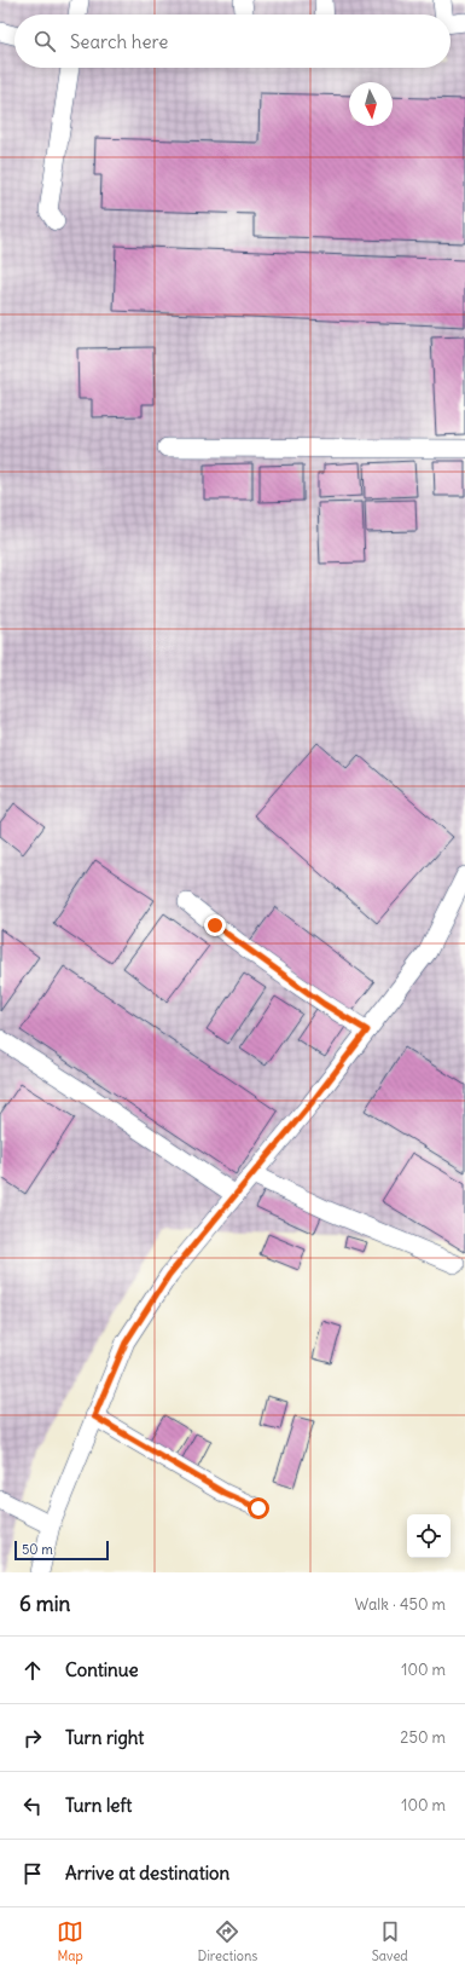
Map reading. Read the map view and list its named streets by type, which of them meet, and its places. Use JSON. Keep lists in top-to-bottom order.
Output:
{
  "scale_bar": "50 m",
  "north": "bottom",
  "page": {
    "search": "Search here",
    "scale": "50 m",
    "heading": ["6 min", "Walk · 450 m"],
    "list": [
      ["Continue", "100 m"],
      ["Turn right", "250 m"],
      ["Turn left", "100 m"],
      "Arrive at destination"
    ],
    "nav": ["Map", "Directions", "Saved"]
  }
}
